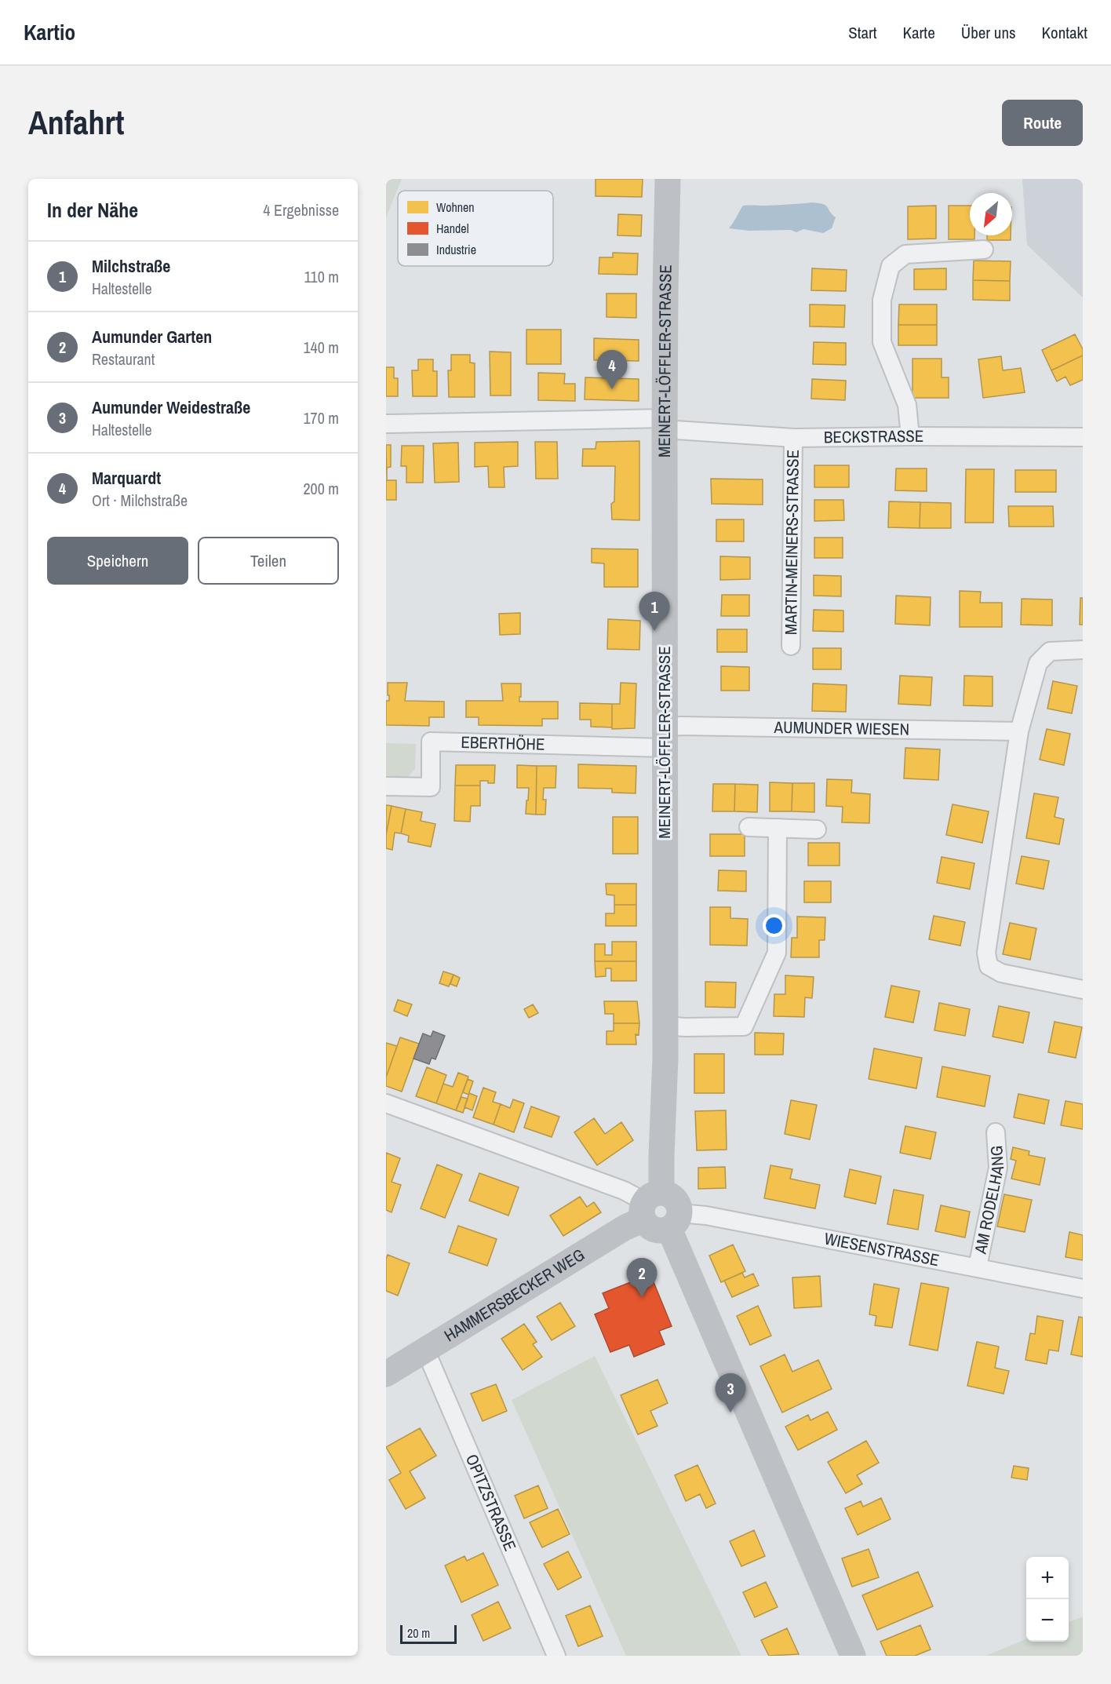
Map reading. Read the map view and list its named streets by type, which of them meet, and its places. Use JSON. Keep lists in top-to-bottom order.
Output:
{
  "streets": {
    "street": [
      "MEINERT-LÖFFLER-STRASSE",
      "BECKSTRASSE",
      "MARTIN-MEINERS-STRASSE",
      "AUMUNDER WIESEN",
      "EBERTHÖHE",
      "AM RODELHANG",
      "WIESENSTRASSE",
      "HAMMERSBECKER WEG",
      "OPITZSTRASSE"
    ]
  },
  "crossings": [
    ["MEINERT-LÖFFLER-STRASSE", "BECKSTRASSE"],
    ["MEINERT-LÖFFLER-STRASSE", "AUMUNDER WIESEN"],
    ["MEINERT-LÖFFLER-STRASSE", "EBERTHÖHE"],
    ["MEINERT-LÖFFLER-STRASSE", "HAMMERSBECKER WEG"],
    ["BECKSTRASSE", "MARTIN-MEINERS-STRASSE"],
    ["AUMUNDER WIESEN", "EBERTHÖHE"],
    ["AM RODELHANG", "WIESENSTRASSE"],
    ["HAMMERSBECKER WEG", "OPITZSTRASSE"]
  ],
  "legend": ["Wohnen", "Handel", "Industrie"],
  "scale_bar": "20 m",
  "north": "bottom left",
  "page": {
    "header": "Kartio",
    "nav": [
      "Start",
      "Karte",
      "Über uns",
      "Kontakt"
    ],
    "buttons": [
      "Route",
      ["Speichern", "Teilen"]
    ],
    "title": "Anfahrt",
    "heading": ["In der Nähe", "4 Ergebnisse"],
    "list": [
      {
        "mark": "1",
        "name": "Milchstraße",
        "note": "Haltestelle",
        "value": "110 m"
      },
      {
        "mark": "2",
        "name": "Aumunder Garten",
        "note": "Restaurant",
        "value": "140 m"
      },
      {
        "mark": "3",
        "name": "Aumunder Weidestraße",
        "note": "Haltestelle",
        "value": "170 m"
      },
      {
        "mark": "4",
        "name": "Marquardt",
        "note": "Ort · Milchstraße",
        "value": "200 m"
      }
    ],
    "pins": [
      "4",
      "1",
      "2",
      "3"
    ],
    "map_buttons": ["+", "−"],
    "scale": "20 m"
  }
}
